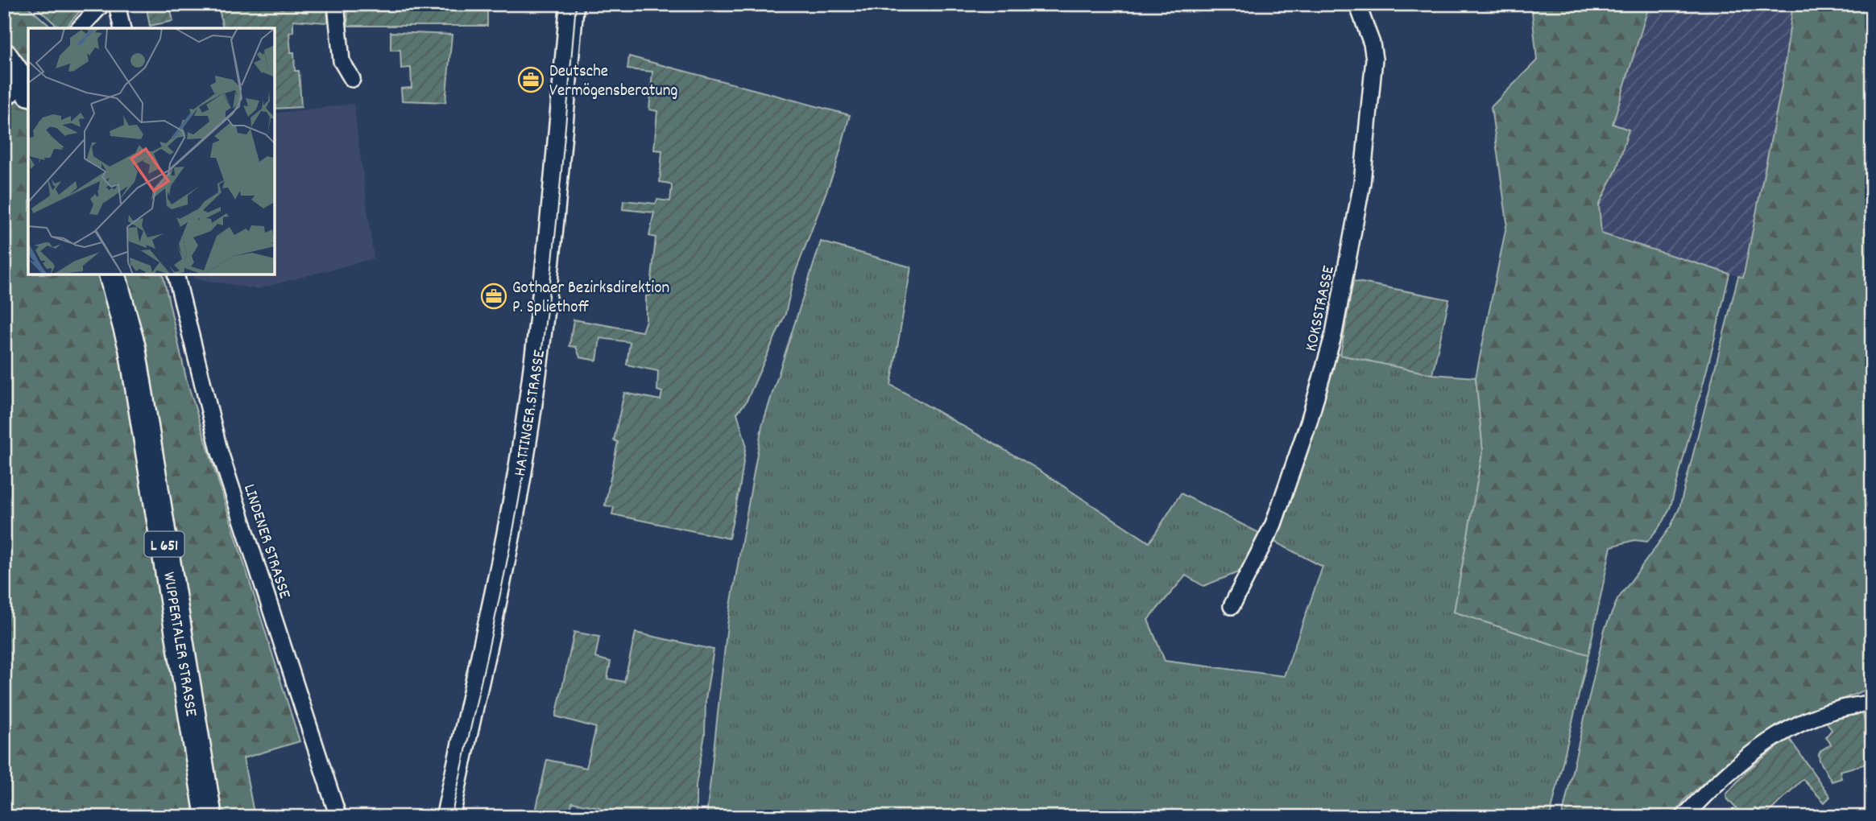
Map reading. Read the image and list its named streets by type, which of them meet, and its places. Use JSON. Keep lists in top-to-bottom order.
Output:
{
  "streets": {
    "main road": ["L 651", "WUPPERTALER STRASSE"],
    "street": ["KOKSSTRASSE", "HATTINGER STRASSE", "LINDENER STRASSE"]
  },
  "places": {
    "office": ["Deutsche Vermögensberatung", "Gothaer Bezirksdirektion P. Spliethoff"]
  }
}
